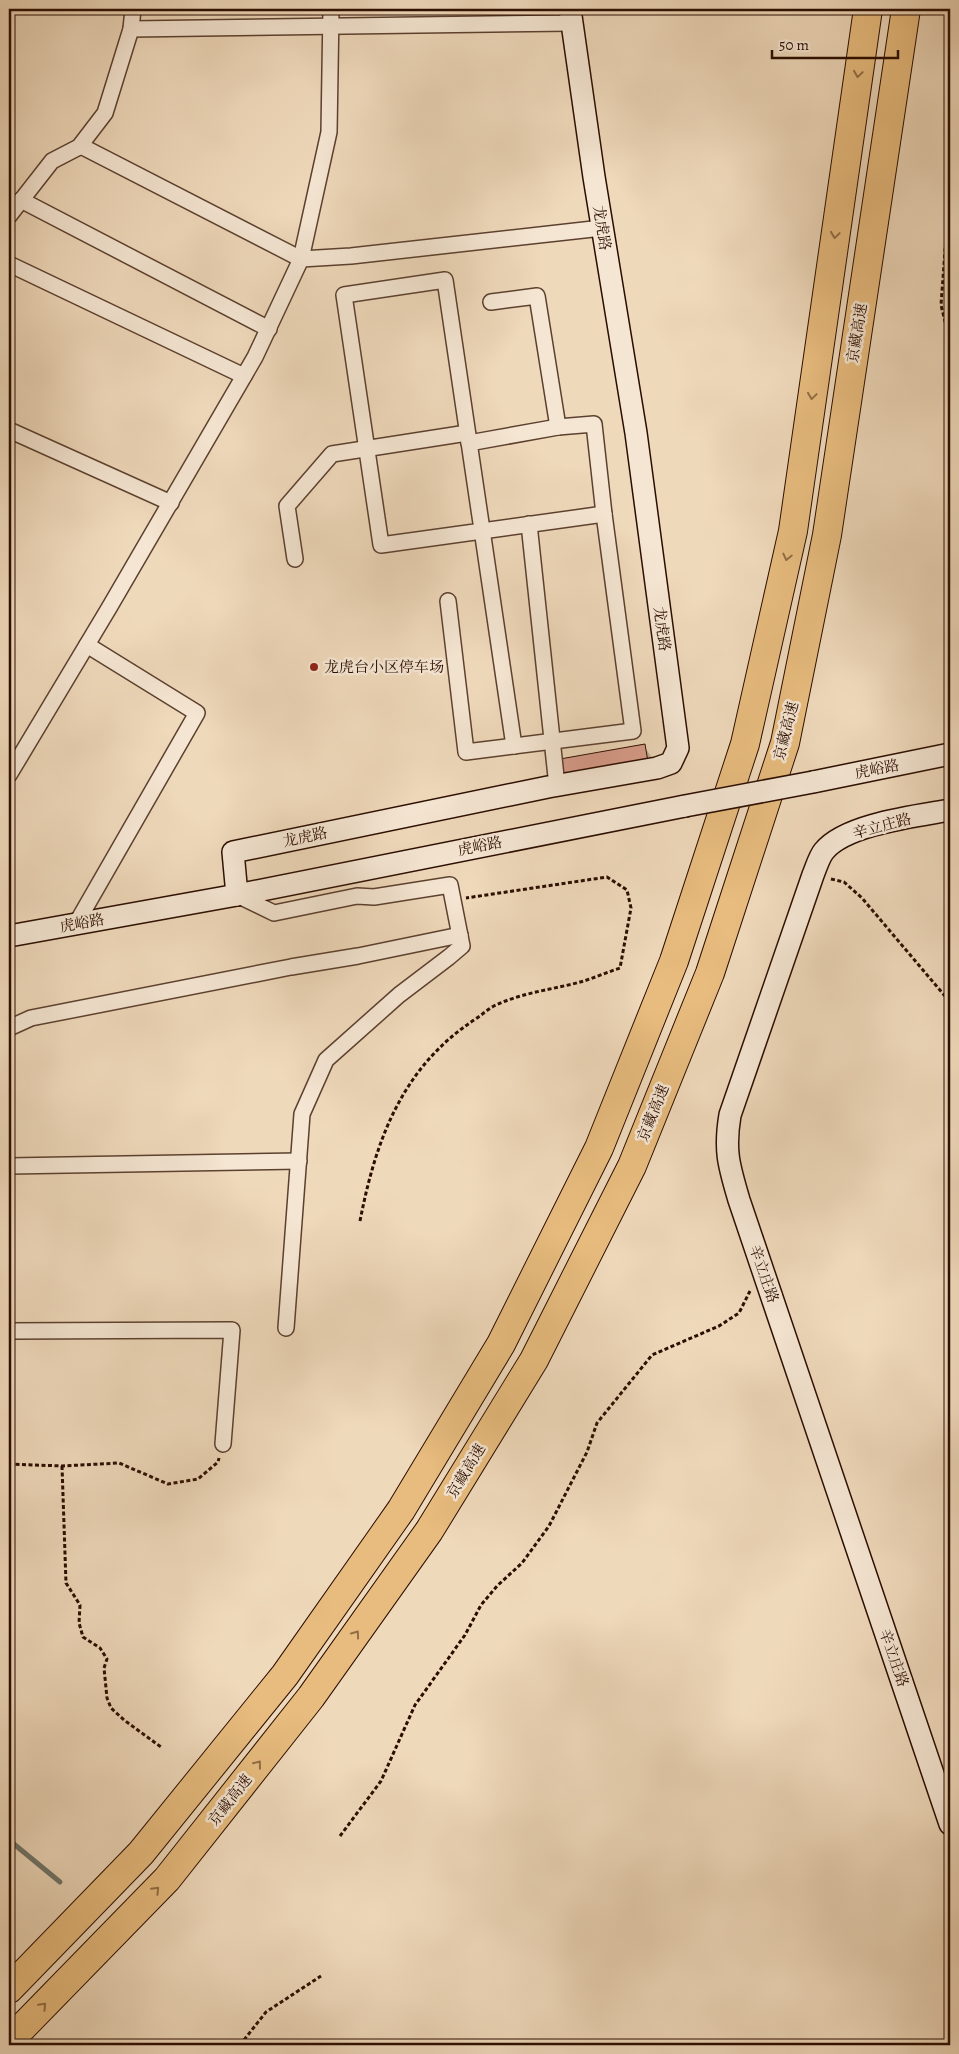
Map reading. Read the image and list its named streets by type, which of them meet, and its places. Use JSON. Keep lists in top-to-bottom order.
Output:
{
  "streets": {
    "highway": ["京藏高速"],
    "street": ["龙虎路", "虎峪路", "辛立庄路"]
  },
  "crossings": [
    ["龙虎路", "虎峪路"]
  ],
  "places": ["龙虎台小区停车场"],
  "scale_bar": "50 m"
}
